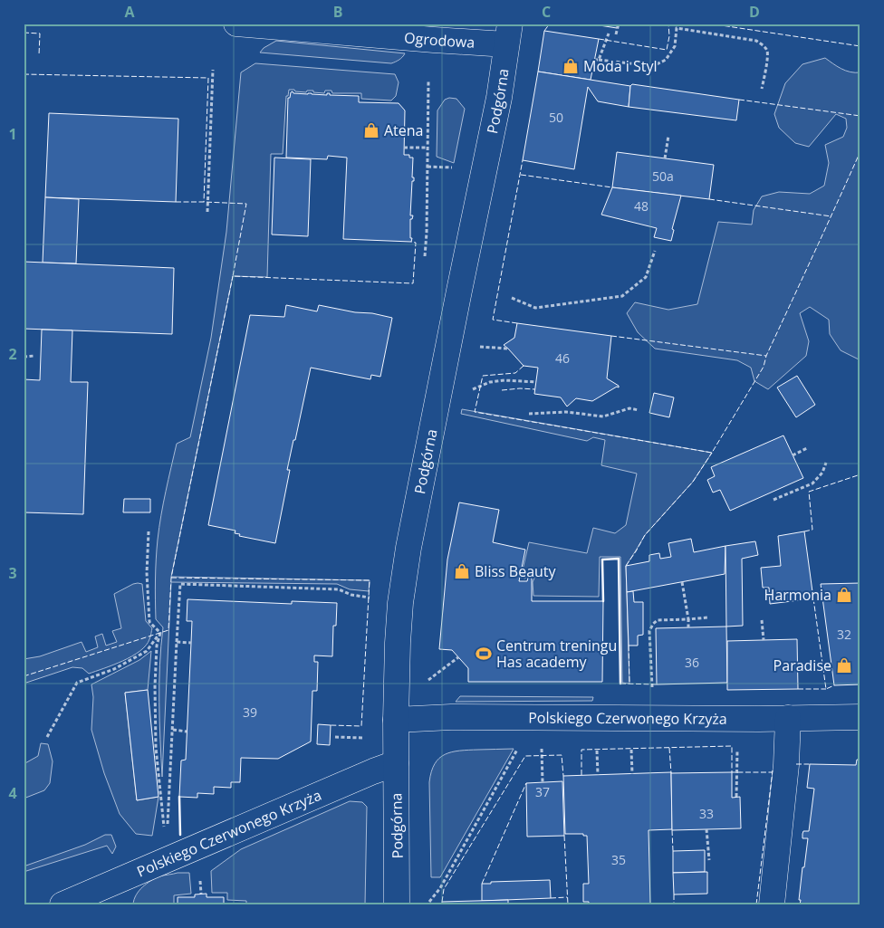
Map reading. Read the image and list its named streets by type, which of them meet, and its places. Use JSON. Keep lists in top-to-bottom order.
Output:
{
  "streets": {
    "street": ["Ogrodowa", "Podgórna", "Polskiego Czerwonego Krzyża"]
  },
  "crossings": [
    ["Ogrodowa", "Podgórna"],
    ["Podgórna", "Polskiego Czerwonego Krzyża"]
  ],
  "places": {
    "shop": [
      "Moda i Styl",
      "Atena",
      "Bliss Beauty",
      "Harmonia",
      "Paradise"
    ],
    "sports": ["Centrum treningu Has academy"]
  },
  "house_numbers": [
    "50",
    "50a",
    "48",
    "46",
    "32",
    "36",
    "39",
    "37",
    "33",
    "35"
  ],
  "grid": {
    "columns": [
      "A",
      "B",
      "C",
      "D"
    ],
    "rows": [
      "1",
      "2",
      "3",
      "4"
    ]
  }
}
